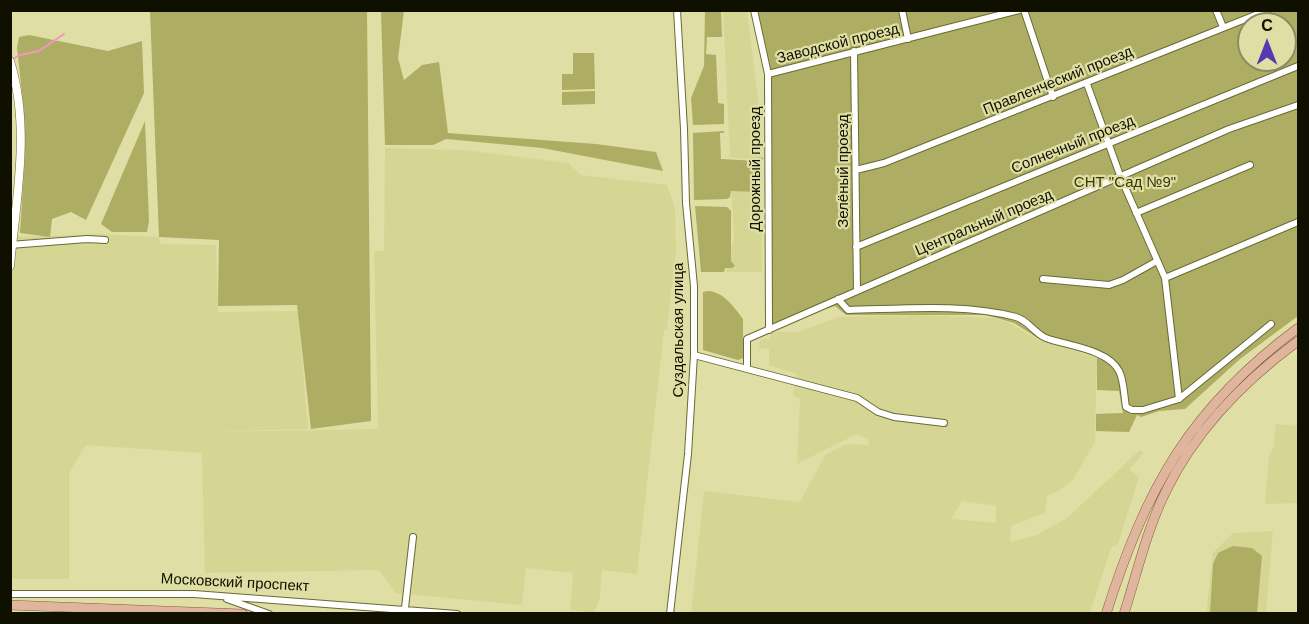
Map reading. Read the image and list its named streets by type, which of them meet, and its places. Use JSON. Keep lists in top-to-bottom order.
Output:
{
  "streets": {
    "main road": ["Московский проспект"],
    "street": [
      "Заводской проезд",
      "Правленческий проезд",
      "Солнечный проезд",
      "Дорожный проезд",
      "Зелёный проезд",
      "Центральный проезд",
      "Суздальская улица"
    ]
  },
  "crossings": [
    ["Заводской проезд", "Дорожный проезд"],
    ["Заводской проезд", "Зелёный проезд"],
    ["Правленческий проезд", "Зелёный проезд"],
    ["Солнечный проезд", "Зелёный проезд"],
    ["Дорожный проезд", "Центральный проезд"],
    ["Зелёный проезд", "Центральный проезд"]
  ],
  "parks": ["СНТ \"Сад №9\""],
  "north": "top"
}
